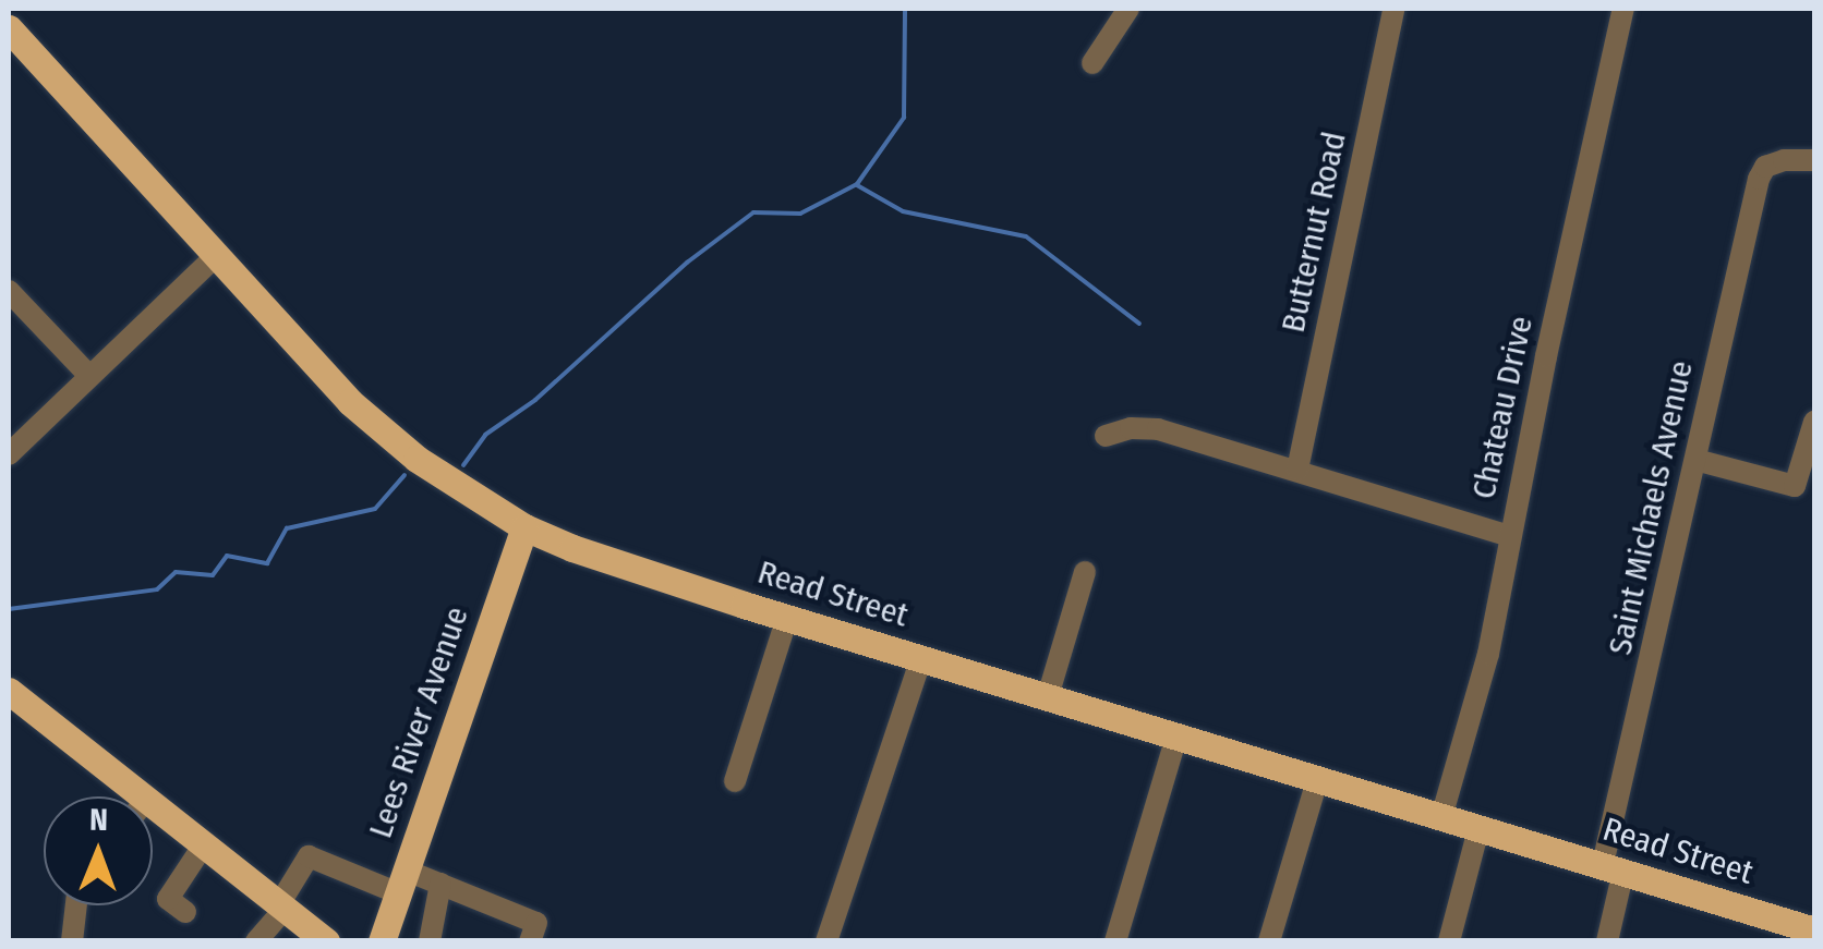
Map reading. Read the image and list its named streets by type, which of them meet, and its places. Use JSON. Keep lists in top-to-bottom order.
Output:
{
  "streets": {
    "main road": ["Read Street", "Lees River Avenue"],
    "street": ["Butternut Road", "Chateau Drive", "Saint Michaels Avenue"]
  },
  "crossings": [
    ["Chateau Drive", "Read Street"],
    ["Saint Michaels Avenue", "Read Street"],
    ["Read Street", "Lees River Avenue"]
  ],
  "north": "top"
}
